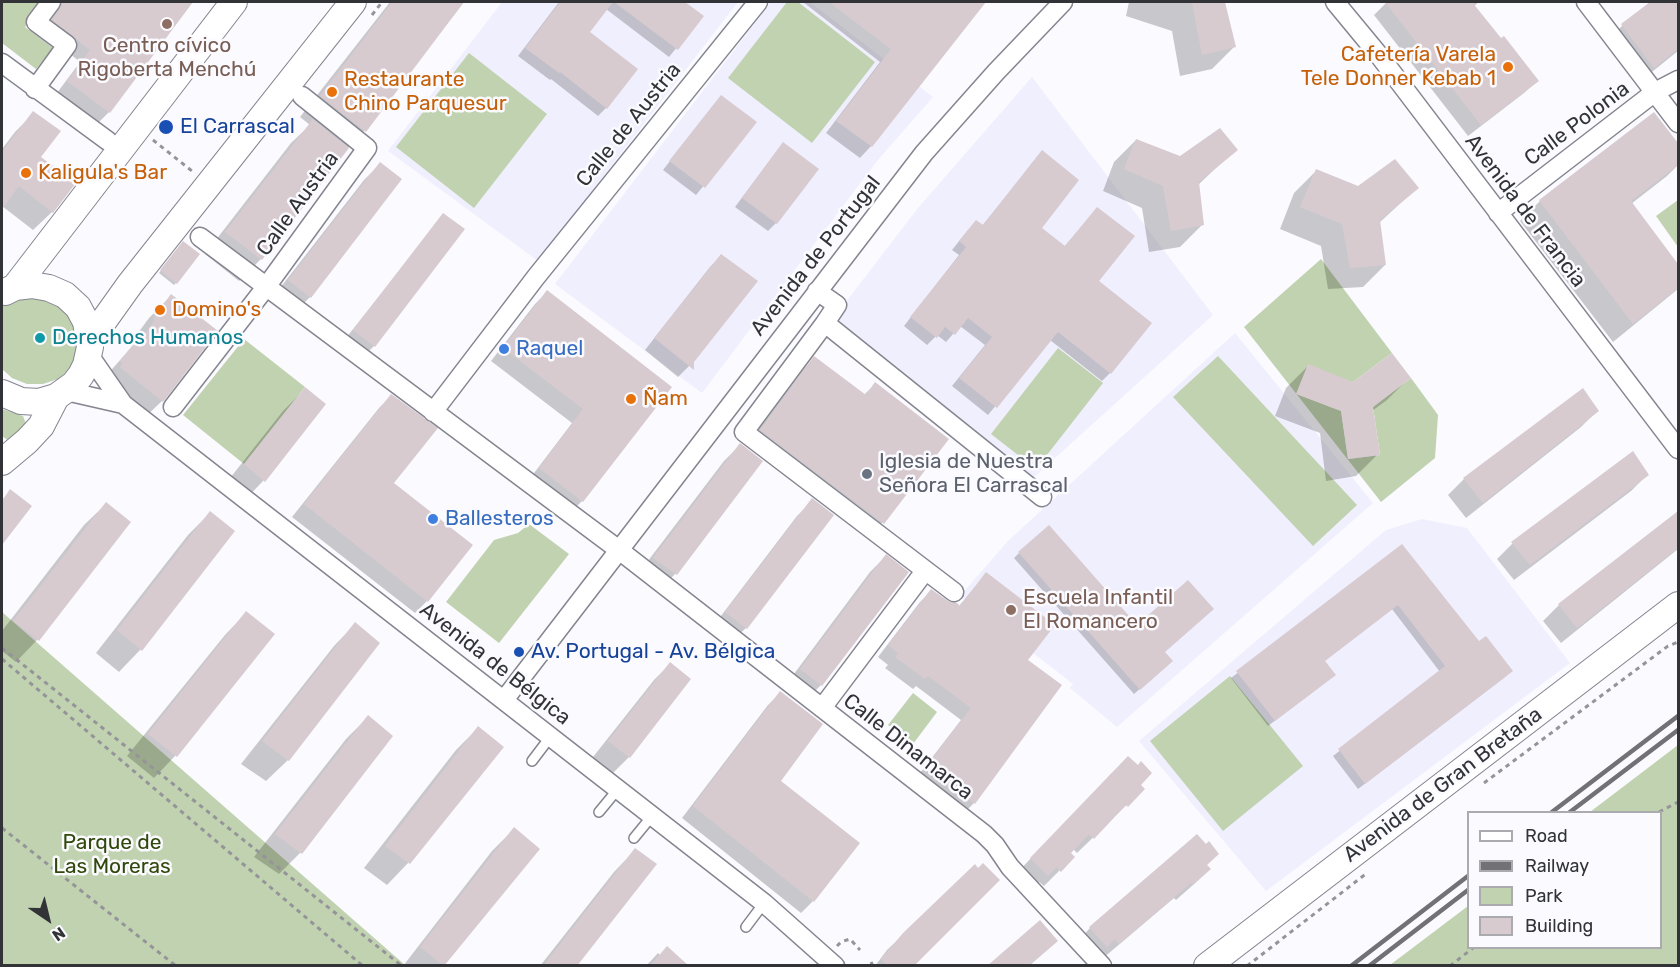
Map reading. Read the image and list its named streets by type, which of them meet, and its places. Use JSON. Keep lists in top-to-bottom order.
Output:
{
  "streets": {
    "main road": ["Avenida de Gran Bretaña"],
    "street": [
      "Calle Polonia",
      "Calle de Austria",
      "Calle Austria",
      "Avenida de Francia",
      "Avenida de Portugal",
      "Avenida de Bélgica",
      "Calle Dinamarca"
    ]
  },
  "crossings": [
    ["Calle Polonia", "Avenida de Francia"],
    ["Avenida de Portugal", "Avenida de Bélgica"]
  ],
  "parks": ["Parque de Las Moreras"],
  "places": [
    "Centro cívico Rigoberta Menchú",
    "Cafetería Varela Tele Donner Kebab 1",
    "Restaurante Chino Parquesur",
    "El Carrascal",
    "Kaligula's Bar",
    "Domino's",
    "Derechos Humanos",
    "Raquel",
    "Ñam",
    "Iglesia de Nuestra Señora El Carrascal",
    "Ballesteros",
    "Escuela Infantil El Romancero",
    "Av. Portugal - Av. Bélgica"
  ],
  "legend": [
    "Road",
    "Railway",
    "Park",
    "Building"
  ],
  "north": "bottom right"
}
